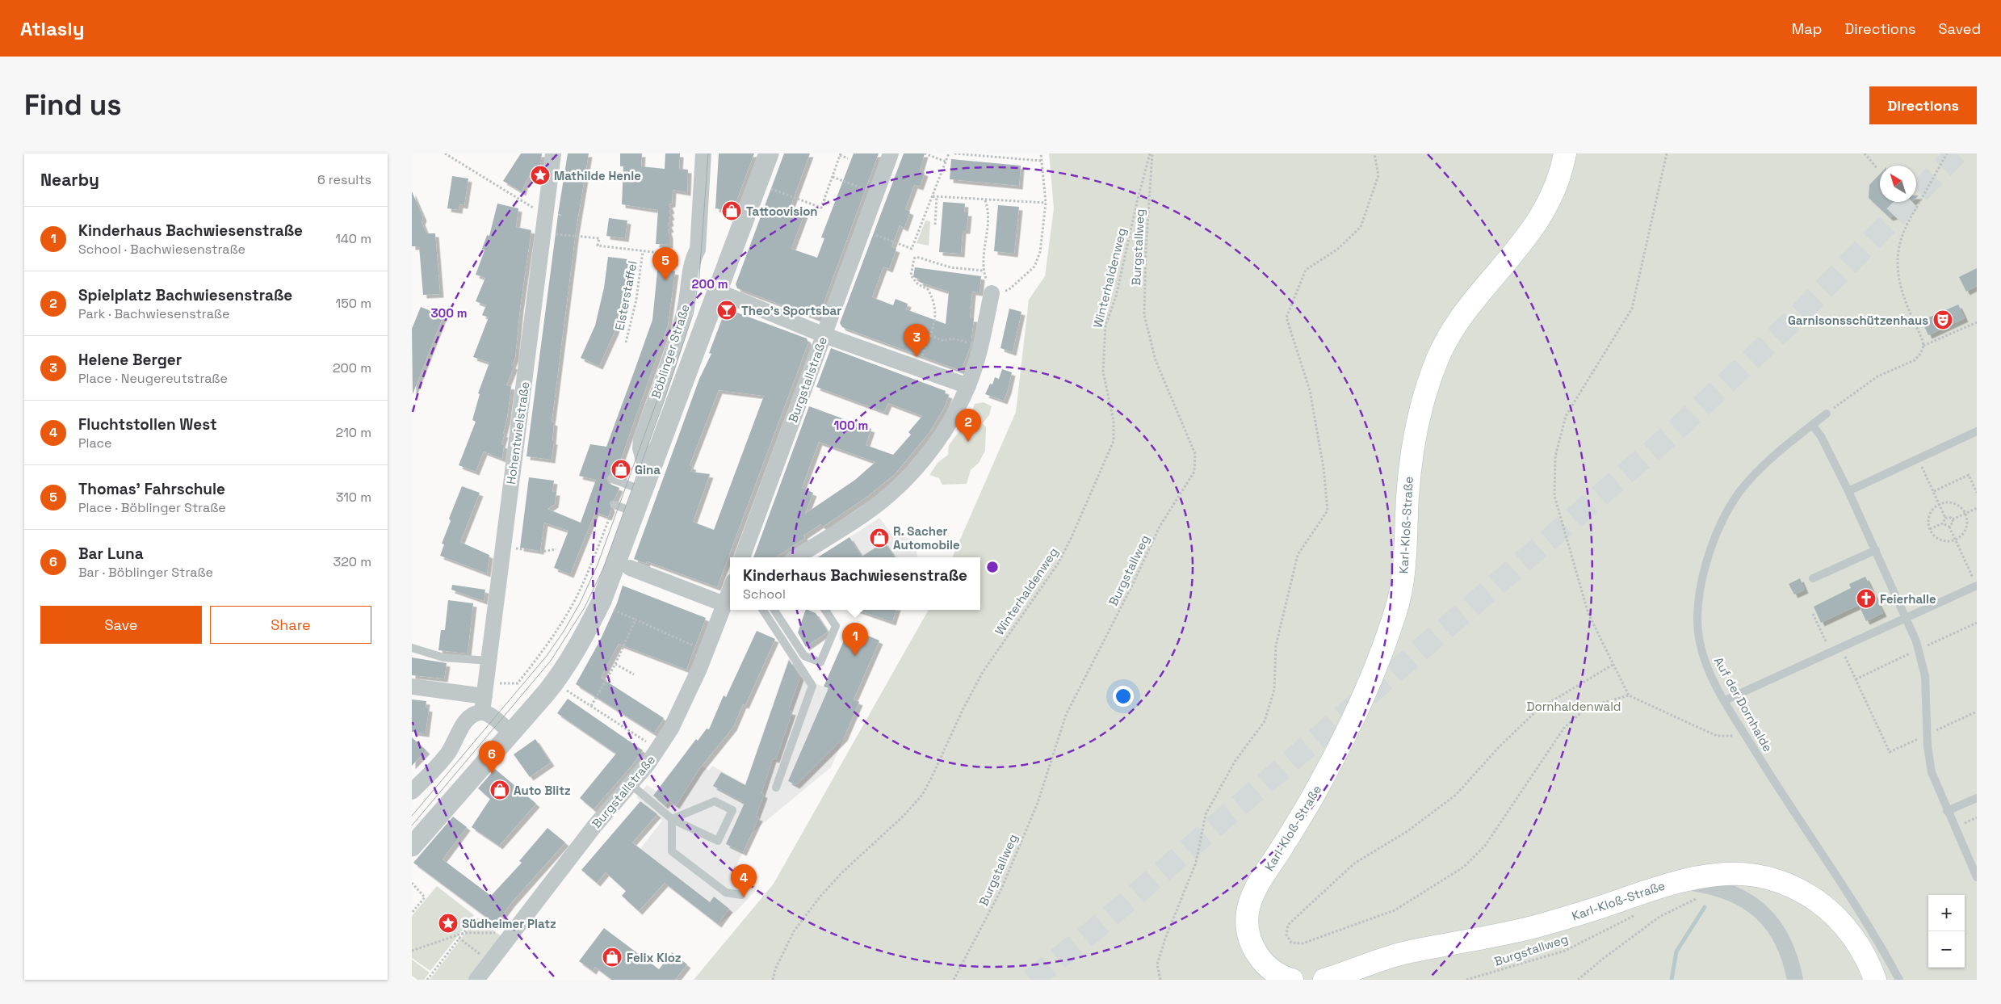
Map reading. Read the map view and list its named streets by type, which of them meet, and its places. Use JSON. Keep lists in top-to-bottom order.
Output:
{
  "streets": {
    "main road": ["Karl-Kloß-Straße"],
    "street": ["Böblinger Straße", "Burgstallstraße", "Hohentwielstraße"],
    "lane": ["Auf der Dornhalde"],
    "path": ["Burgstallweg", "Winterhaldenweg", "Elsterstaffel"]
  },
  "crossings": [
    ["Burgstallweg", "Winterhaldenweg"]
  ],
  "parks": ["Dornhaldenwald"],
  "places": {
    "place": ["Mathilde Henle", "Südheimer Platz"],
    "shop": [
      "Tattoovision",
      "Gina",
      "R. Sacher Automobile",
      "Auto Blitz",
      "Felix Kloz"
    ],
    "bar": ["Theo's Sportsbar"],
    "theatre": ["Garnisonsschützenhaus"],
    "church": ["Feierhalle"]
  },
  "north": "top left",
  "page": {
    "header": "Atlasly",
    "nav": ["Map", "Directions", "Saved"],
    "buttons": [
      "Directions",
      ["Save", "Share"]
    ],
    "title": "Find us",
    "heading": ["Nearby", "6 results"],
    "list": [
      {
        "mark": "1",
        "name": "Kinderhaus Bachwiesenstraße",
        "note": "School · Bachwiesenstraße",
        "value": "140 m"
      },
      {
        "mark": "2",
        "name": "Spielplatz Bachwiesenstraße",
        "note": "Park · Bachwiesenstraße",
        "value": "150 m"
      },
      {
        "mark": "3",
        "name": "Helene Berger",
        "note": "Place · Neugereutstraße",
        "value": "200 m"
      },
      {
        "mark": "4",
        "name": "Fluchtstollen West",
        "note": "Place",
        "value": "210 m"
      },
      {
        "mark": "5",
        "name": "Thomas' Fahrschule",
        "note": "Place · Böblinger Straße",
        "value": "310 m"
      },
      {
        "mark": "6",
        "name": "Bar Luna",
        "note": "Bar · Böblinger Straße",
        "value": "320 m"
      }
    ],
    "pins": [
      "5",
      "3",
      "2",
      "1",
      "6",
      "4"
    ],
    "popup": ["Kinderhaus Bachwiesenstraße", "School"],
    "map_buttons": ["+", "−"]
  },
  "rings": ["200 m", "300 m", "100 m"]
}
